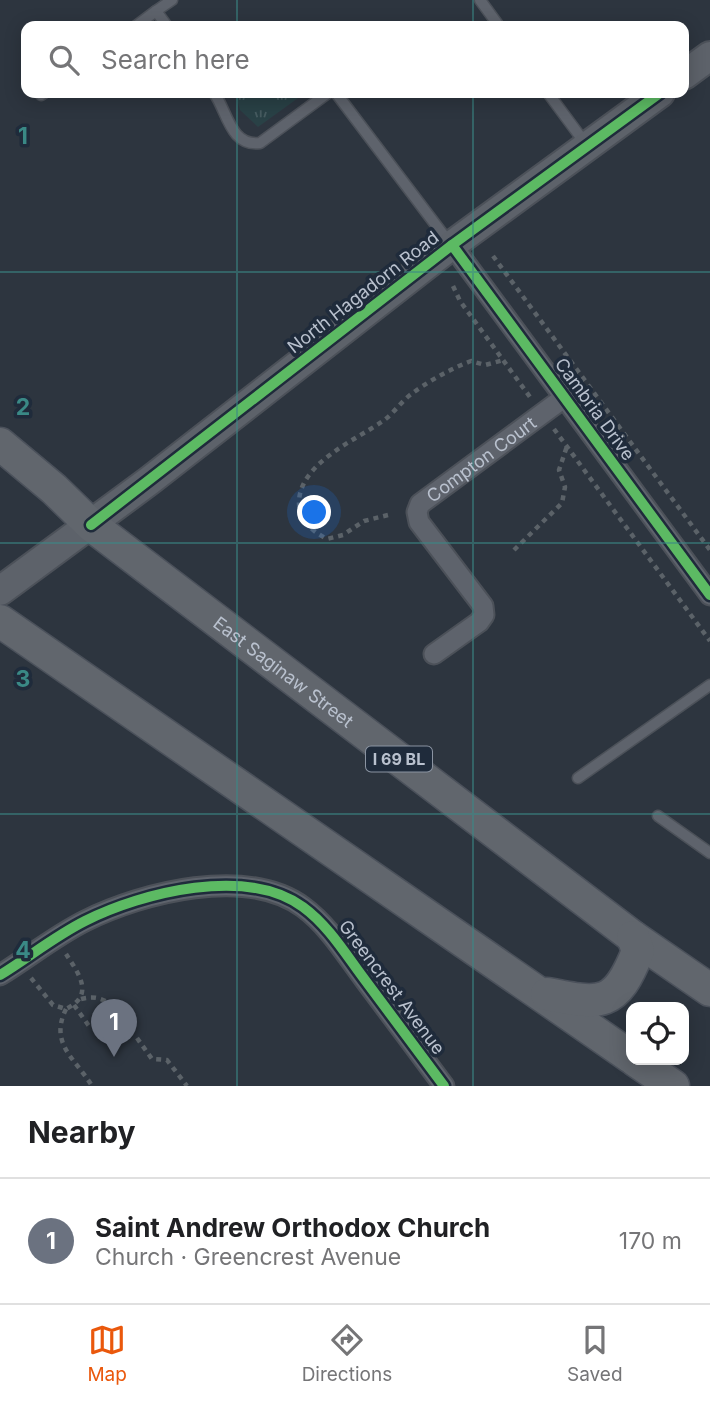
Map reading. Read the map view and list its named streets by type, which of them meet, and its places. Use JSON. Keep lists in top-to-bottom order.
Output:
{
  "streets": {
    "main road": ["East Saginaw Street", "I 69 BL"],
    "street": [
      "North Hagadorn Road",
      "Cambria Drive",
      "Compton Court",
      "Greencrest Avenue"
    ]
  },
  "crossings": [
    ["North Hagadorn Road", "Cambria Drive"],
    ["North Hagadorn Road", "East Saginaw Street"],
    ["Cambria Drive", "Compton Court"]
  ],
  "page": {
    "search": "Search here",
    "pins": "1",
    "heading": "Nearby",
    "list": [
      {
        "mark": "1",
        "name": "Saint Andrew Orthodox Church",
        "note": "Church · Greencrest Avenue",
        "value": "170 m"
      }
    ],
    "nav": ["Map", "Directions", "Saved"]
  },
  "grid": {
    "rows": [
      "1",
      "2",
      "3",
      "4"
    ]
  }
}
